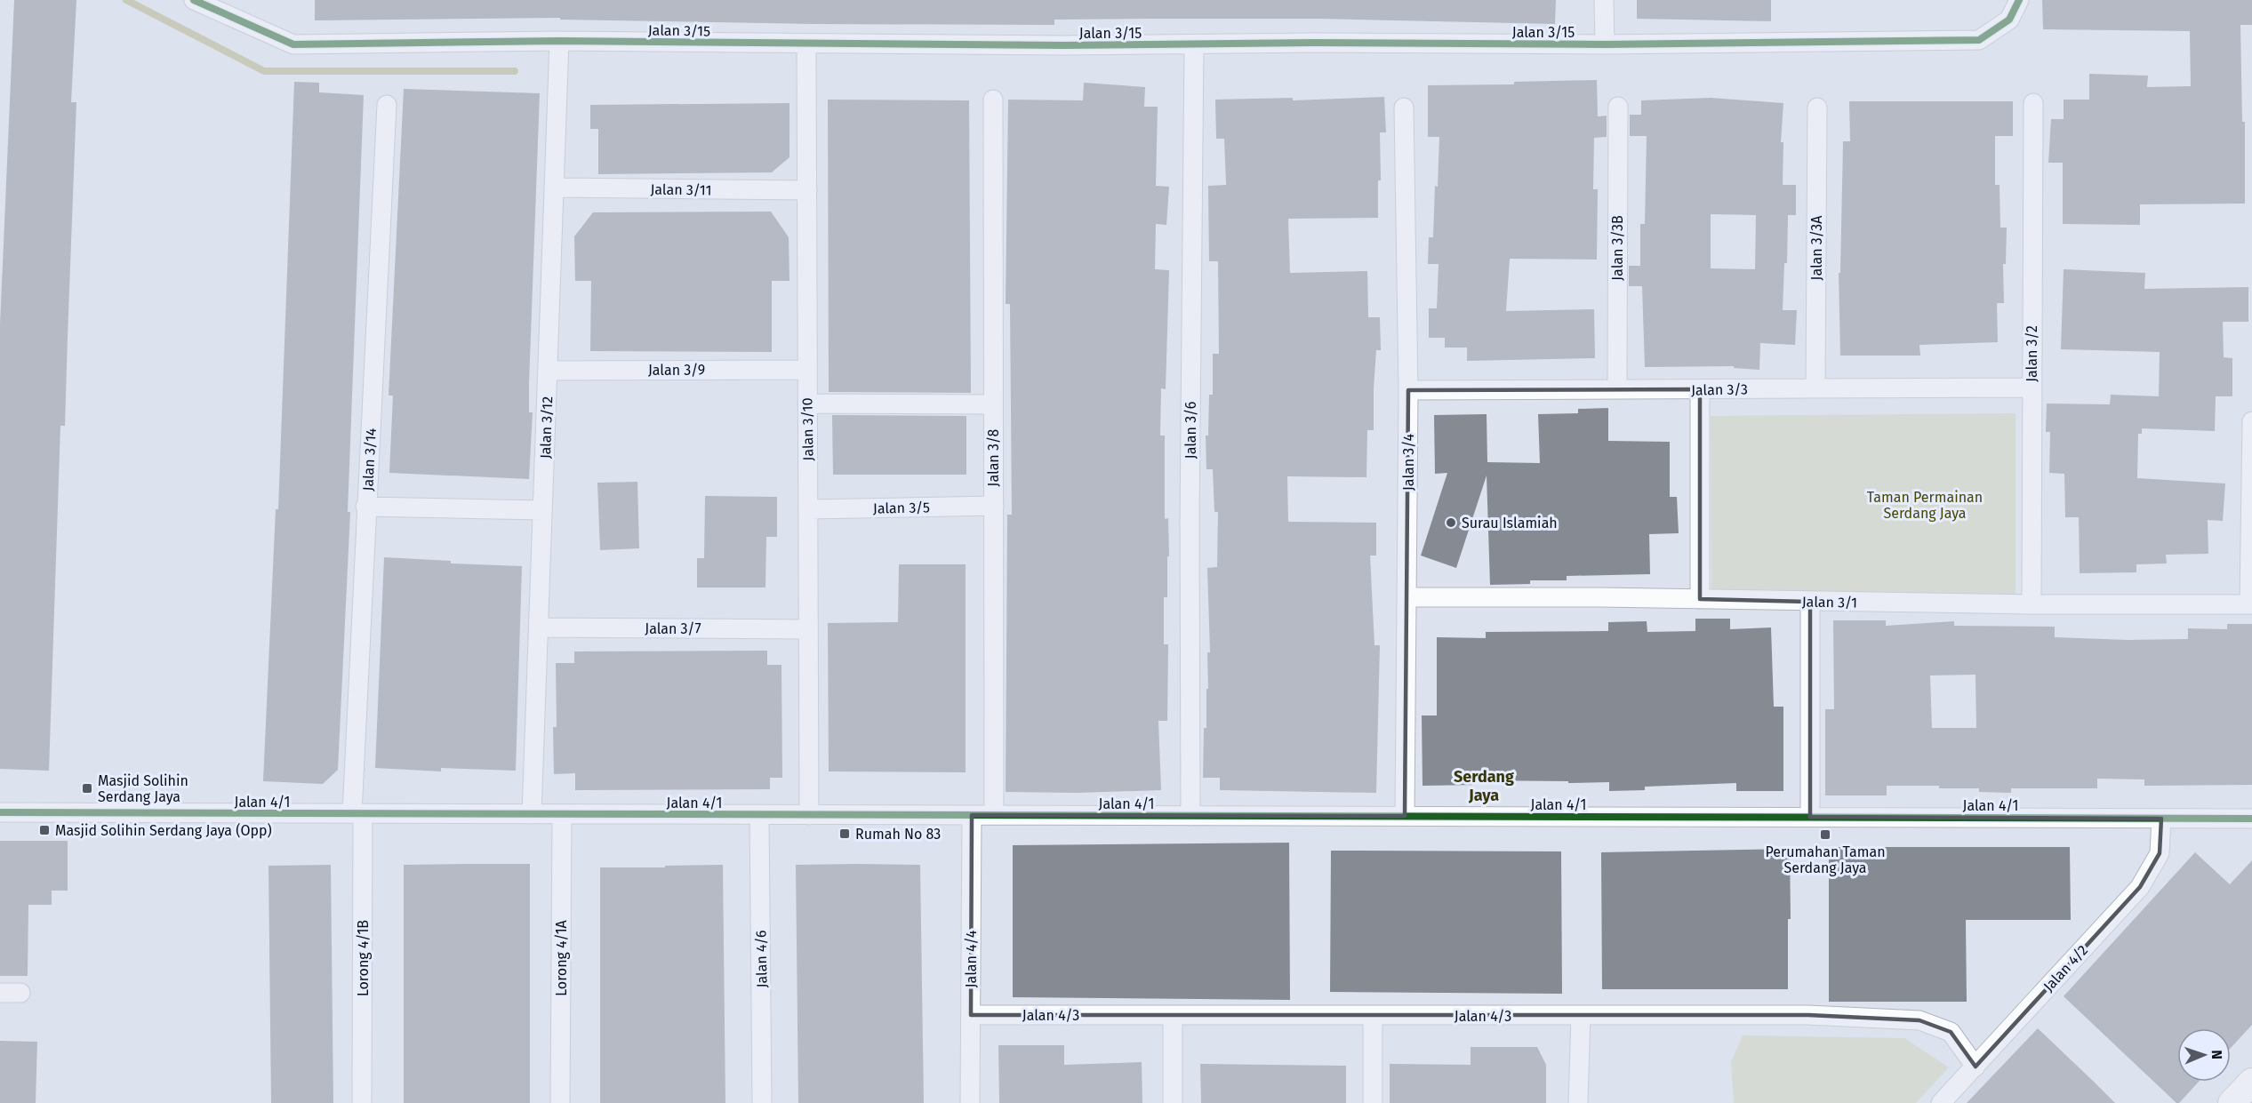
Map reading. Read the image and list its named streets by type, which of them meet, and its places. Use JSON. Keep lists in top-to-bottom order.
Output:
{
  "streets": {
    "street": [
      "Jalan 3/15",
      "Jalan 3/11",
      "Jalan 3/3B",
      "Jalan 3/3A",
      "Jalan 3/2",
      "Jalan 3/9",
      "Jalan 3/3",
      "Jalan 3/12",
      "Jalan 3/10",
      "Jalan 3/6",
      "Jalan 3/8",
      "Jalan 3/14",
      "Jalan 3/4",
      "Jalan 3/5",
      "Jalan 3/1",
      "Jalan 3/7",
      "Jalan 4/1",
      "Lorong 4/1B",
      "Lorong 4/1A",
      "Jalan 4/6",
      "Jalan 4/4",
      "Jalan 4/2",
      "Jalan 4/3"
    ]
  },
  "crossings": [
    ["Jalan 3/15", "Jalan 3/12"],
    ["Jalan 3/15", "Jalan 3/10"],
    ["Jalan 3/15", "Jalan 3/6"],
    ["Jalan 3/11", "Jalan 3/12"],
    ["Jalan 3/11", "Jalan 3/10"],
    ["Jalan 3/3B", "Jalan 3/3"],
    ["Jalan 3/3A", "Jalan 3/3"],
    ["Jalan 3/2", "Jalan 3/3"],
    ["Jalan 3/2", "Jalan 3/1"],
    ["Jalan 3/9", "Jalan 3/12"],
    ["Jalan 3/9", "Jalan 3/10"],
    ["Jalan 3/3", "Jalan 3/4"],
    ["Jalan 3/12", "Jalan 3/7"],
    ["Jalan 3/12", "Jalan 4/1"],
    ["Jalan 3/10", "Jalan 3/5"],
    ["Jalan 3/10", "Jalan 3/7"],
    ["Jalan 3/10", "Jalan 4/1"],
    ["Jalan 3/6", "Jalan 4/1"],
    ["Jalan 3/8", "Jalan 3/5"],
    ["Jalan 3/8", "Jalan 4/1"],
    ["Jalan 3/14", "Jalan 4/1"],
    ["Jalan 3/14", "Lorong 4/1B"],
    ["Jalan 3/4", "Jalan 3/1"],
    ["Jalan 3/4", "Jalan 4/1"],
    ["Jalan 4/1", "Lorong 4/1B"],
    ["Jalan 4/1", "Lorong 4/1A"],
    ["Jalan 4/1", "Jalan 4/6"],
    ["Jalan 4/1", "Jalan 4/4"],
    ["Jalan 4/1", "Jalan 4/2"],
    ["Jalan 4/4", "Jalan 4/3"],
    ["Jalan 4/2", "Jalan 4/3"]
  ],
  "districts": ["Serdang Jaya"],
  "parks": ["Taman Permainan Serdang Jaya"],
  "places": {
    "other": ["Surau Islamiah"],
    "transit": [
      "Masjid Solihin Serdang Jaya",
      "Masjid Solihin Serdang Jaya (Opp)",
      "Rumah No 83",
      "Perumahan Taman Serdang Jaya"
    ]
  },
  "north": "right"
}
